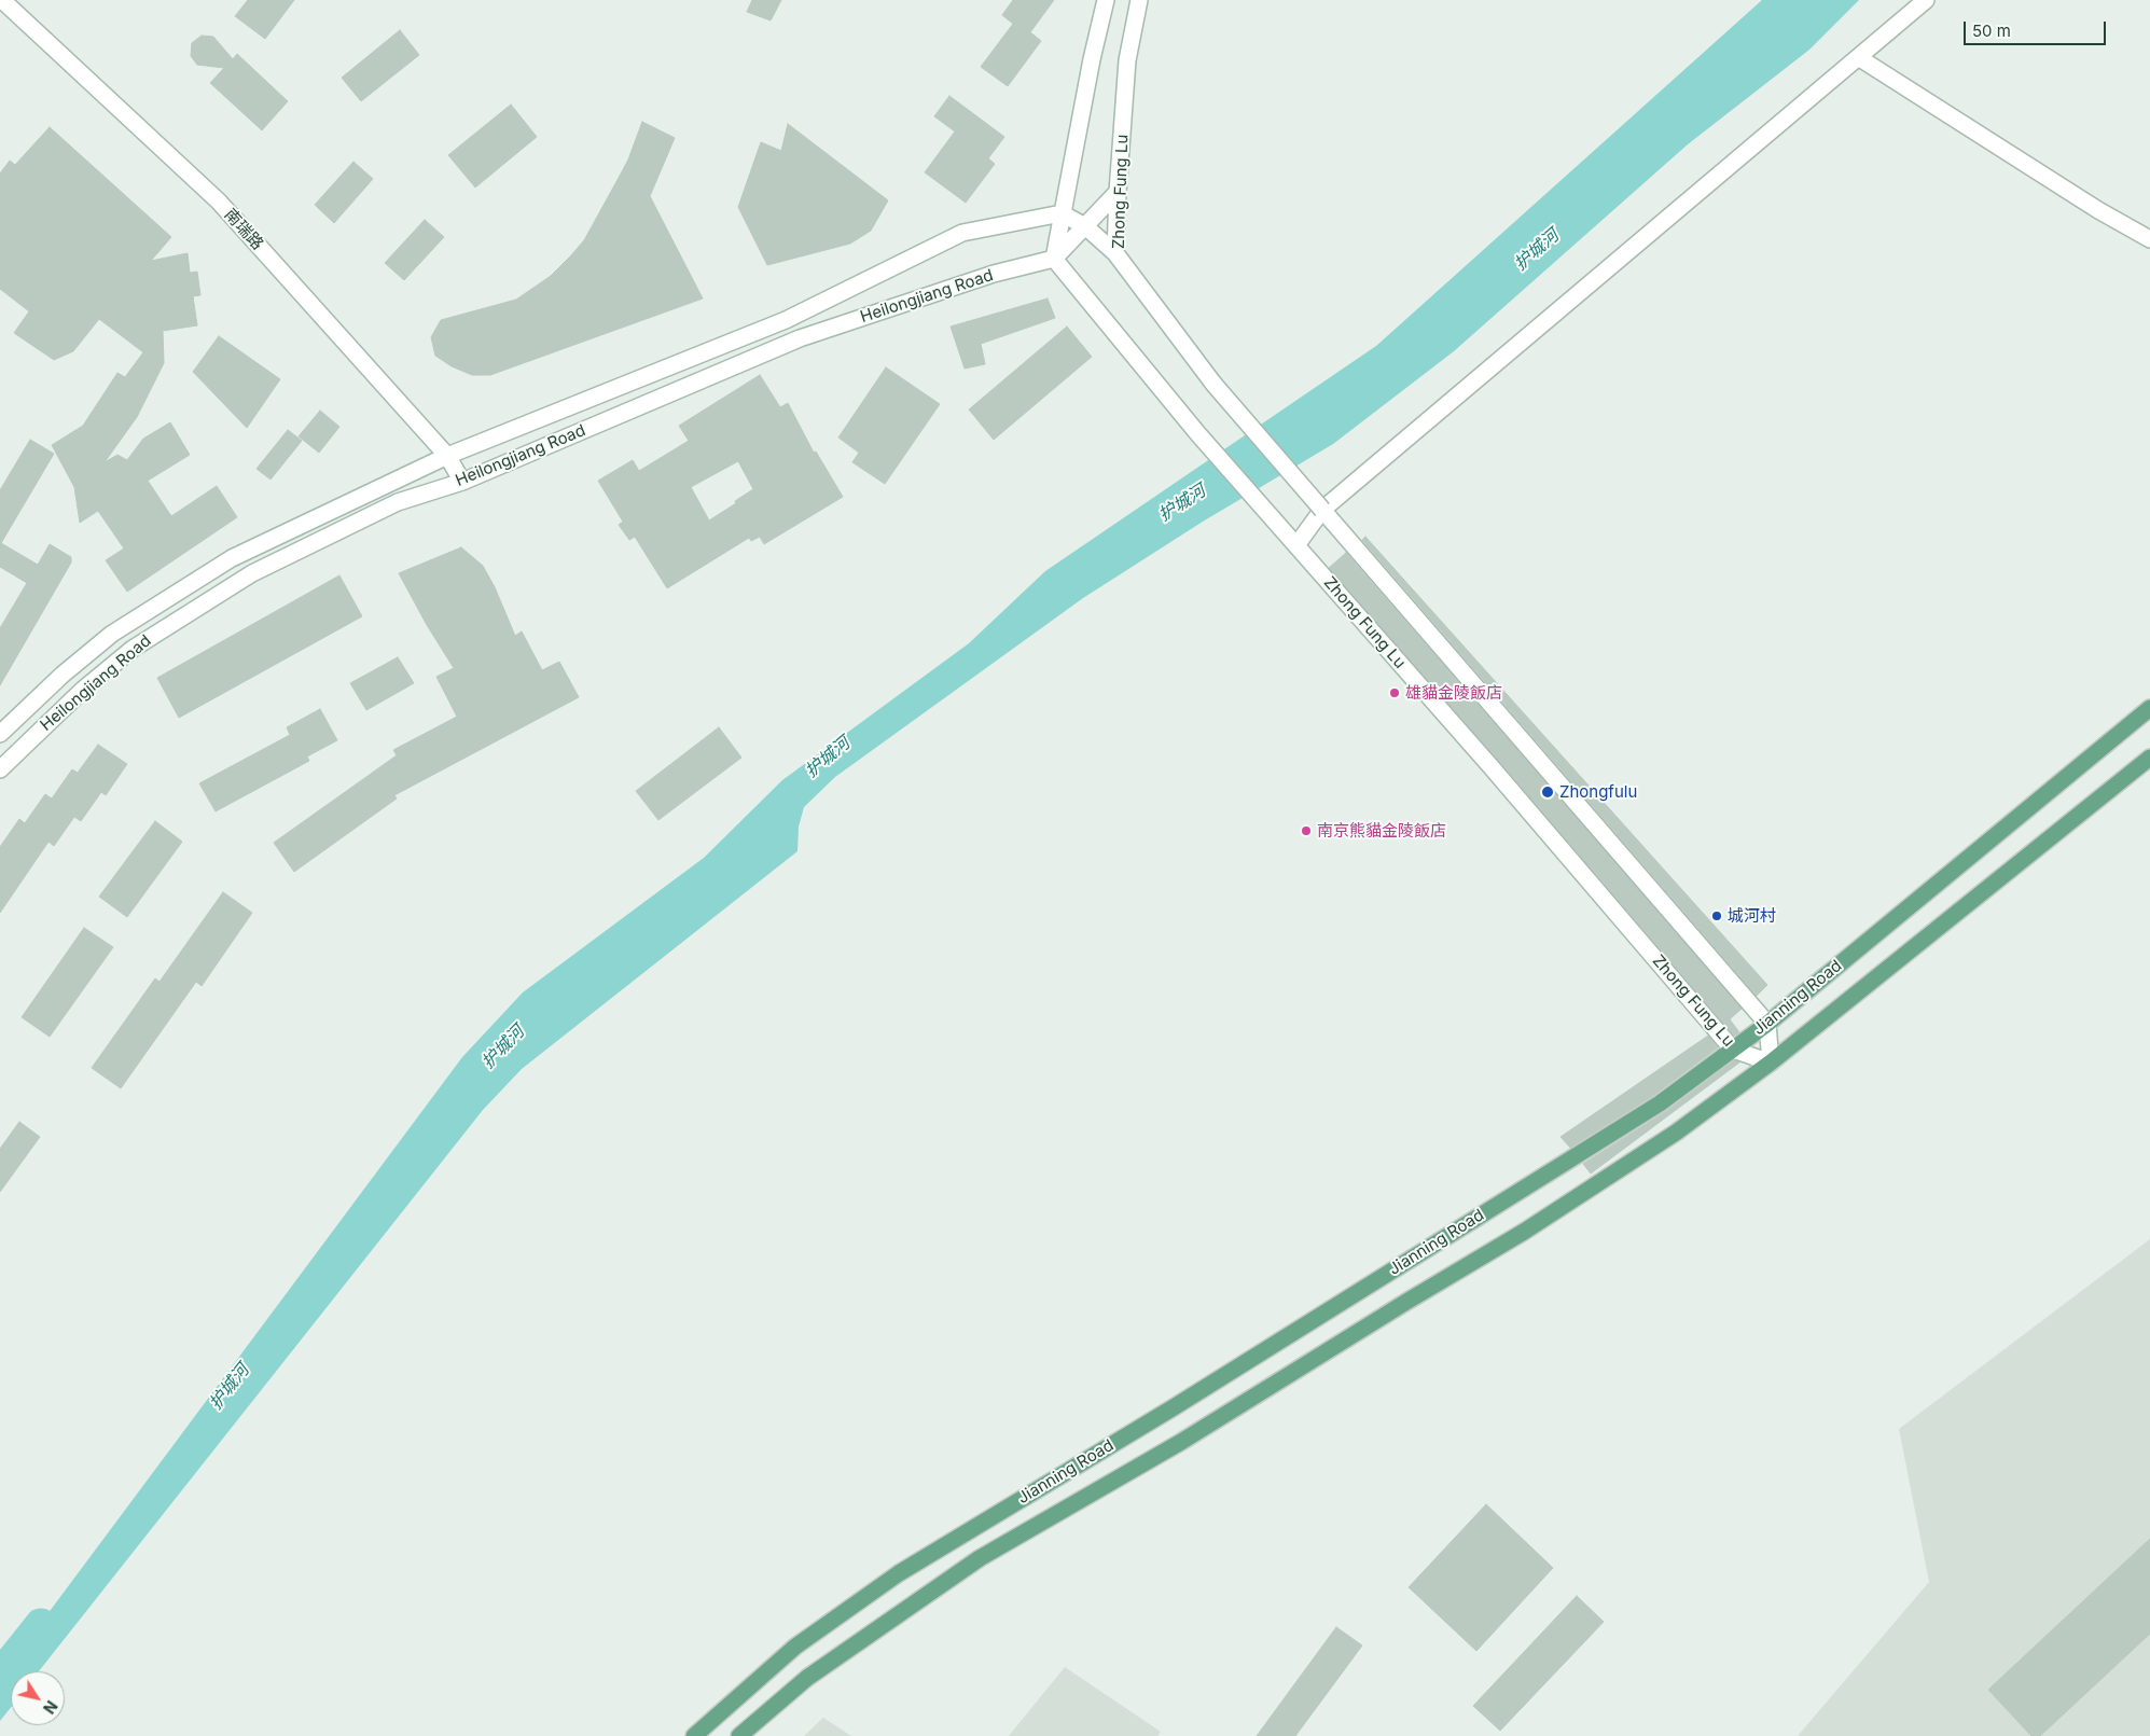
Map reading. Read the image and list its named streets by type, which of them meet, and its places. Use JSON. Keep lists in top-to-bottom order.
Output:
{
  "streets": {
    "main road": ["Jianning Road"],
    "street": ["Zhong Fung Lu", "南瑞路", "Heilongjiang Road"]
  },
  "crossings": [
    ["Zhong Fung Lu", "Heilongjiang Road"],
    ["Zhong Fung Lu", "Jianning Road"],
    ["南瑞路", "Heilongjiang Road"]
  ],
  "water": ["护城河"],
  "places": [
    "雄貓金陵飯店",
    "Zhongfulu",
    "南京熊貓金陵飯店",
    "城河村"
  ],
  "scale_bar": "50 m",
  "north": "bottom right"
}
